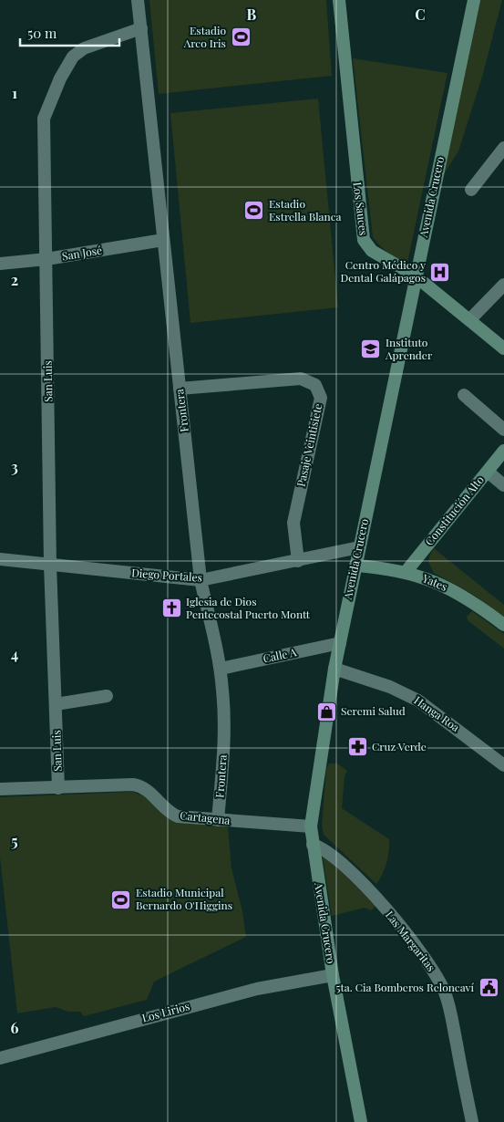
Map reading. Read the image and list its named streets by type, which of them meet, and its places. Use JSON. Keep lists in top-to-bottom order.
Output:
{
  "streets": {
    "main road": [
      "Avenida Crucero",
      "Los Sauces",
      "Constitución Alto",
      "Yates"
    ],
    "street": [
      "San José",
      "San Luis",
      "Frontera",
      "Pasaje Veintisiete",
      "Diego Portales",
      "Calle A",
      "Hanga Roa",
      "Cartagena",
      "Las Margaritas",
      "Los Lirios"
    ]
  },
  "crossings": [
    ["Avenida Crucero", "Los Sauces"],
    ["Avenida Crucero", "Diego Portales"],
    ["Avenida Crucero", "Yates"],
    ["Avenida Crucero", "Calle A"],
    ["Avenida Crucero", "Hanga Roa"],
    ["Avenida Crucero", "Cartagena"],
    ["Avenida Crucero", "Las Margaritas"],
    ["Avenida Crucero", "Los Lirios"],
    ["San José", "San Luis"],
    ["San José", "Frontera"],
    ["San Luis", "Frontera"],
    ["San Luis", "Diego Portales"],
    ["San Luis", "Cartagena"],
    ["Frontera", "Pasaje Veintisiete"],
    ["Frontera", "Diego Portales"],
    ["Frontera", "Calle A"],
    ["Frontera", "Cartagena"],
    ["Pasaje Veintisiete", "Diego Portales"],
    ["Constitución Alto", "Yates"]
  ],
  "places": {
    "sports": ["Estadio Arco Iris", "Estadio Estrella Blanca", "Estadio Municipal Bernardo O'Higgins"],
    "hospital": ["Centro Médico y Dental Galápagos"],
    "school or university": ["Instituto Aprender"],
    "church": ["Iglesia de Dios Pentecostal Puerto Montt"],
    "shop": ["Seremi Salud"],
    "pharmacy": ["Cruz Verde"],
    "public building": ["5ta. Cia Bomberos Reloncaví"]
  },
  "scale_bar": "50 m",
  "grid": {
    "columns": ["B", "C"],
    "rows": [
      "1",
      "2",
      "3",
      "4",
      "5",
      "6"
    ]
  }
}
